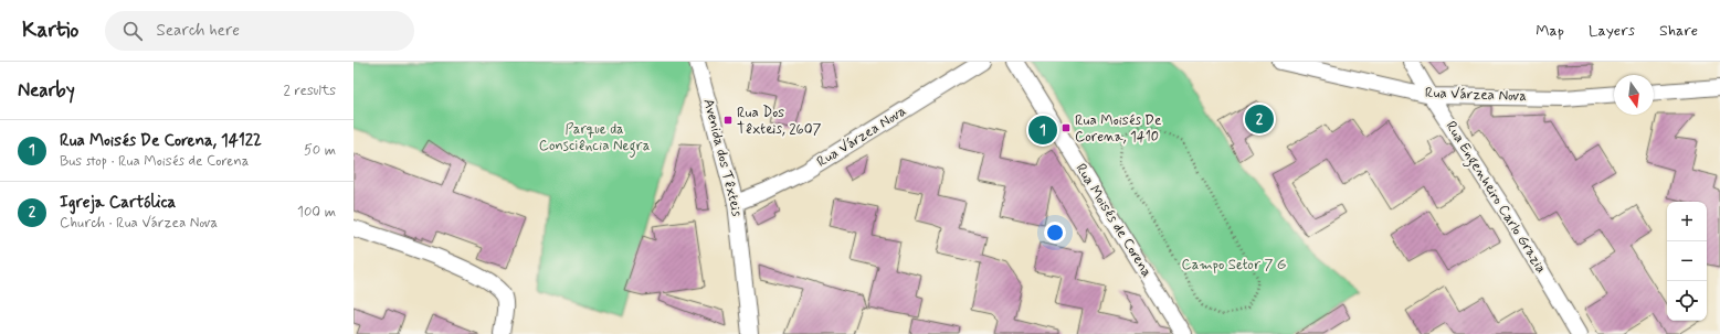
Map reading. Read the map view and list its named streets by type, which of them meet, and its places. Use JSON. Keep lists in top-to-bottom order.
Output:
{
  "streets": {
    "street": [
      "Rua Várzea Nova",
      "Avenida dos Têxteis",
      "Rua Engenheiro Carlo Grazia",
      "Rua Moisés de Corena"
    ]
  },
  "crossings": [
    ["Rua Várzea Nova", "Avenida dos Têxteis"],
    ["Rua Várzea Nova", "Rua Engenheiro Carlo Grazia"]
  ],
  "parks": ["Parque da Consciência Negra", "Campo Setor 7 G"],
  "places": {
    "transit": ["Rua Dos Têxteis, 2607", "Rua Moisés De Corena, 1410"]
  },
  "north": "bottom",
  "page": {
    "header": "Kartio",
    "search": "Search here",
    "nav": ["Map", "Layers", "Share"],
    "heading": ["Nearby", "2 results"],
    "pins": ["2", "1"],
    "list": [
      {
        "mark": "1",
        "name": "Rua Moisés De Corena, 14122",
        "note": "Bus stop · Rua Moisés de Corena",
        "value": "50 m"
      },
      {
        "mark": "2",
        "name": "Igreja Cartólica",
        "note": "Church · Rua Várzea Nova",
        "value": "100 m"
      }
    ],
    "map_buttons": ["+", "−"]
  }
}
